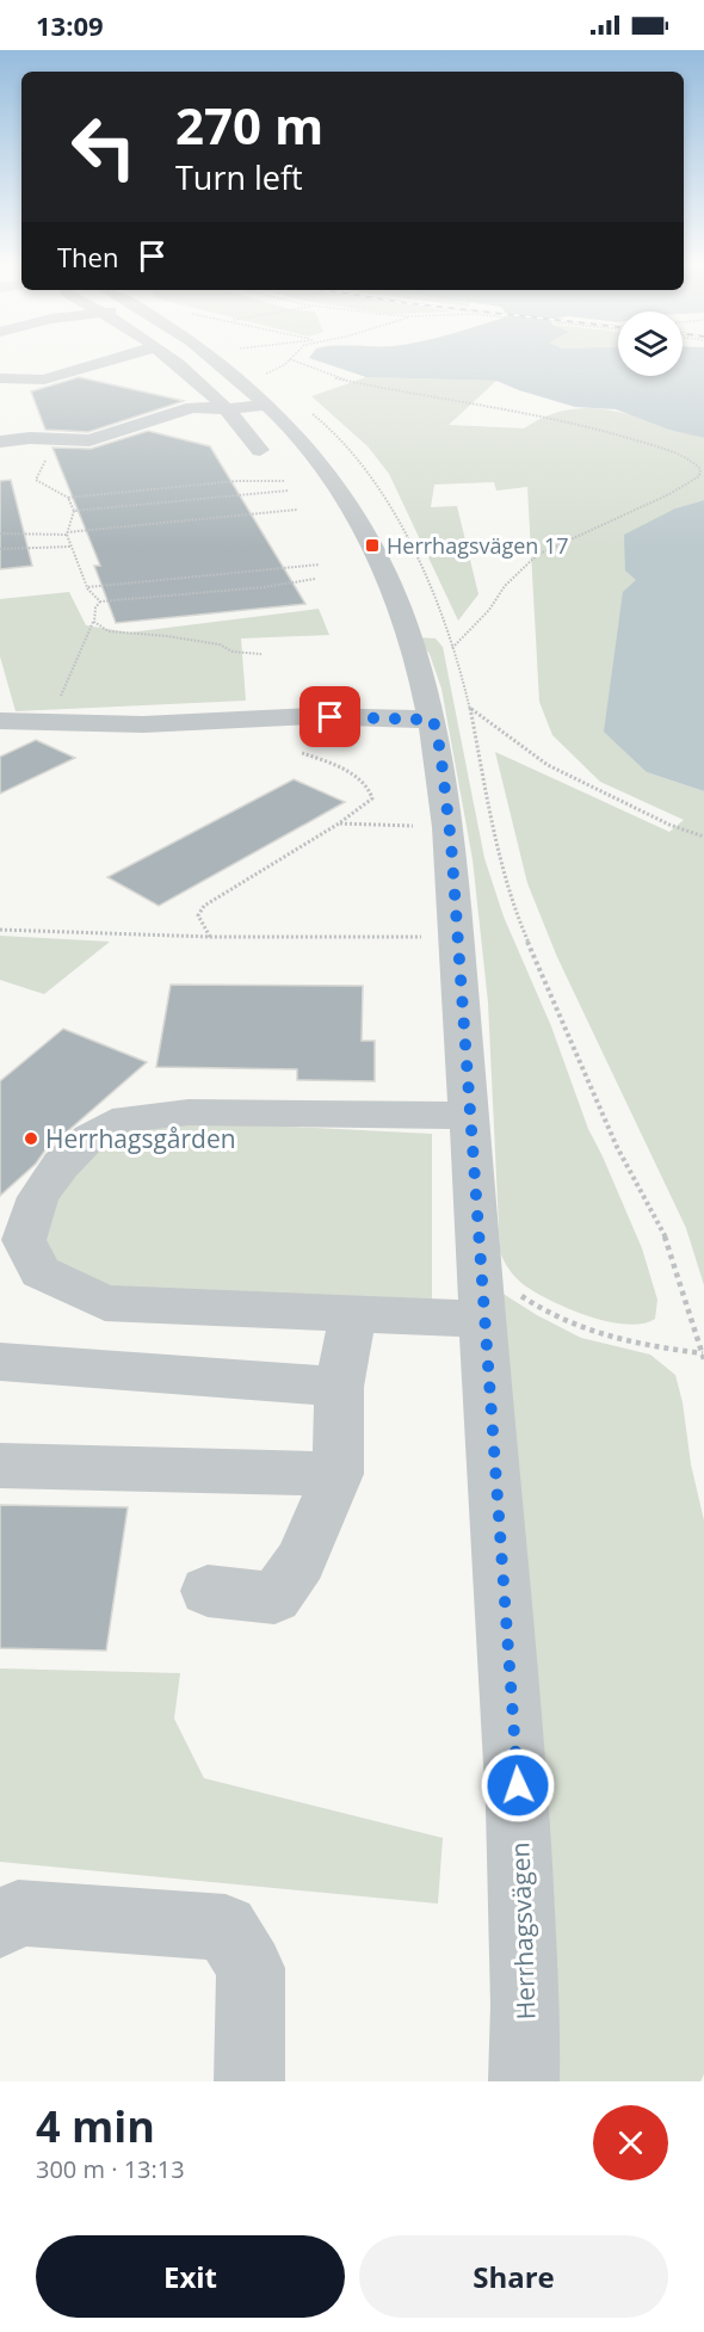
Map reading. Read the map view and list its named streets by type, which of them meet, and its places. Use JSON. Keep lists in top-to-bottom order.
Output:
{
  "streets": {
    "street": ["Herrhagsvägen"]
  },
  "places": {
    "transit": ["Herrhagsvägen 17"],
    "other": ["Herrhagsgården"]
  },
  "page": {
    "status": "13:09",
    "turn": ["270 m", "Turn left"],
    "then": "Then",
    "heading": ["4 min", "300 m · 13:13"],
    "buttons": ["Exit", "Share"]
  }
}
